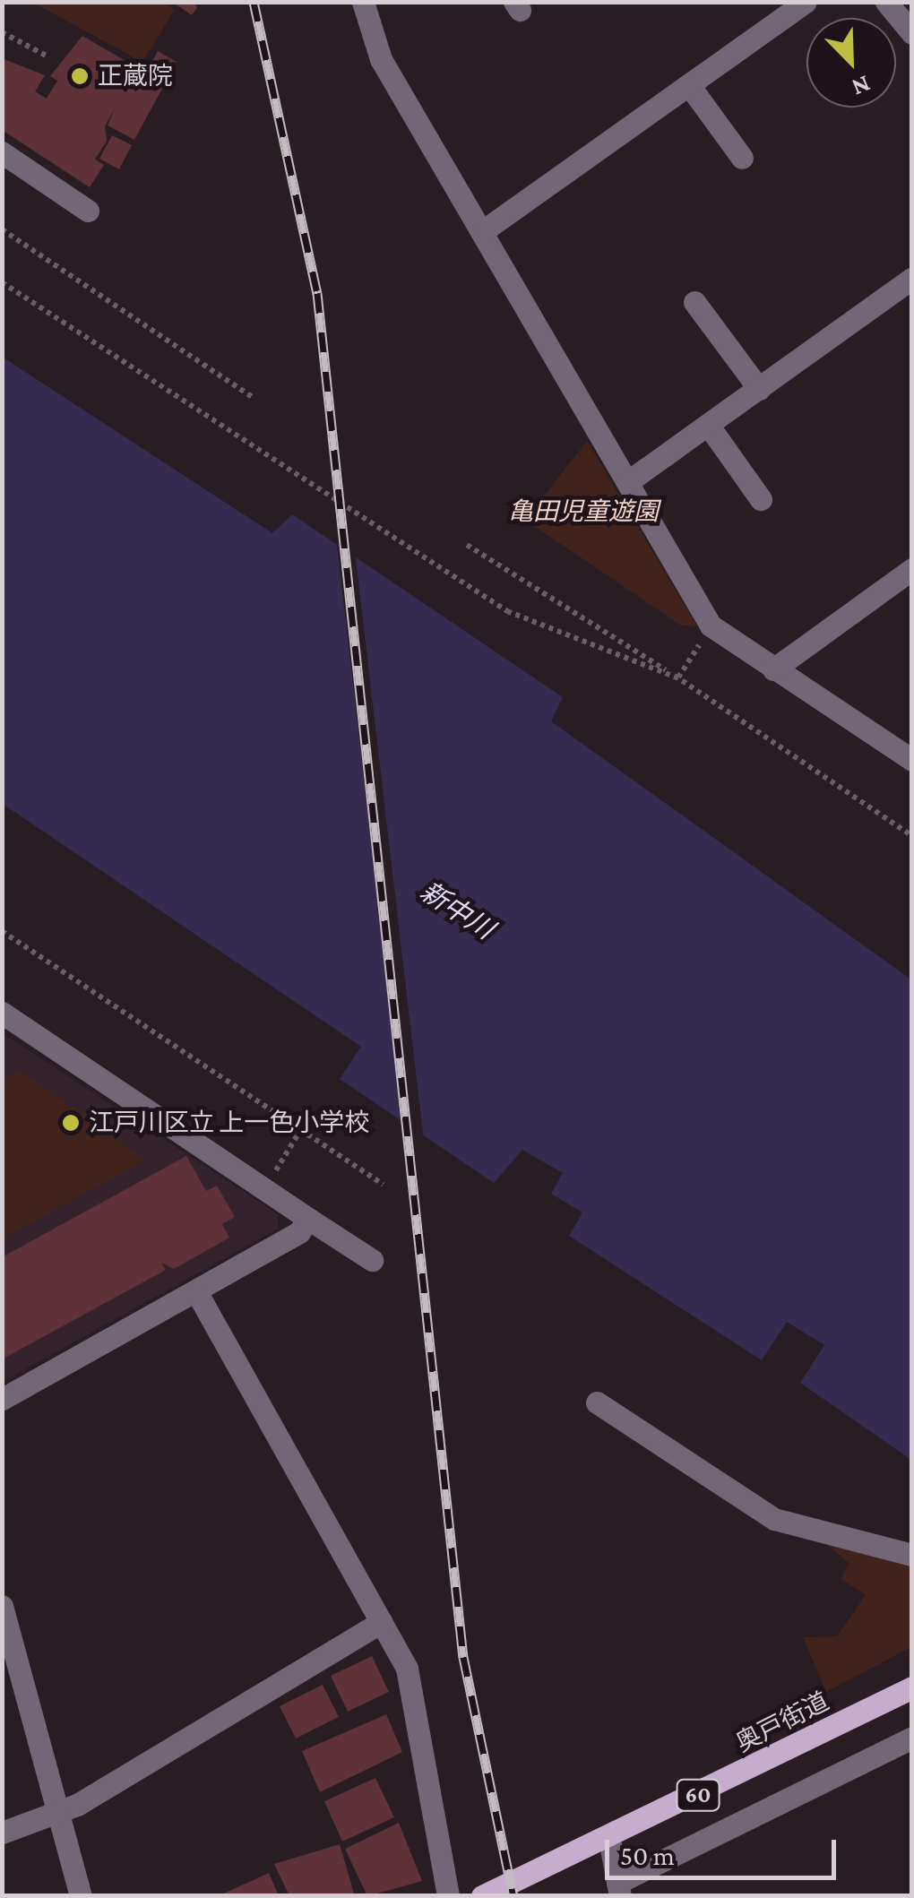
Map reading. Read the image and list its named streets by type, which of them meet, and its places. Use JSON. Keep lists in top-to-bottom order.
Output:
{
  "streets": {
    "main road": ["奥戸街道", "60"]
  },
  "water": ["新中川"],
  "parks": ["亀田児童遊園"],
  "places": ["正蔵院", "江戸川区立 上一色小学校"],
  "scale_bar": "50 m",
  "north": "bottom right"
}
